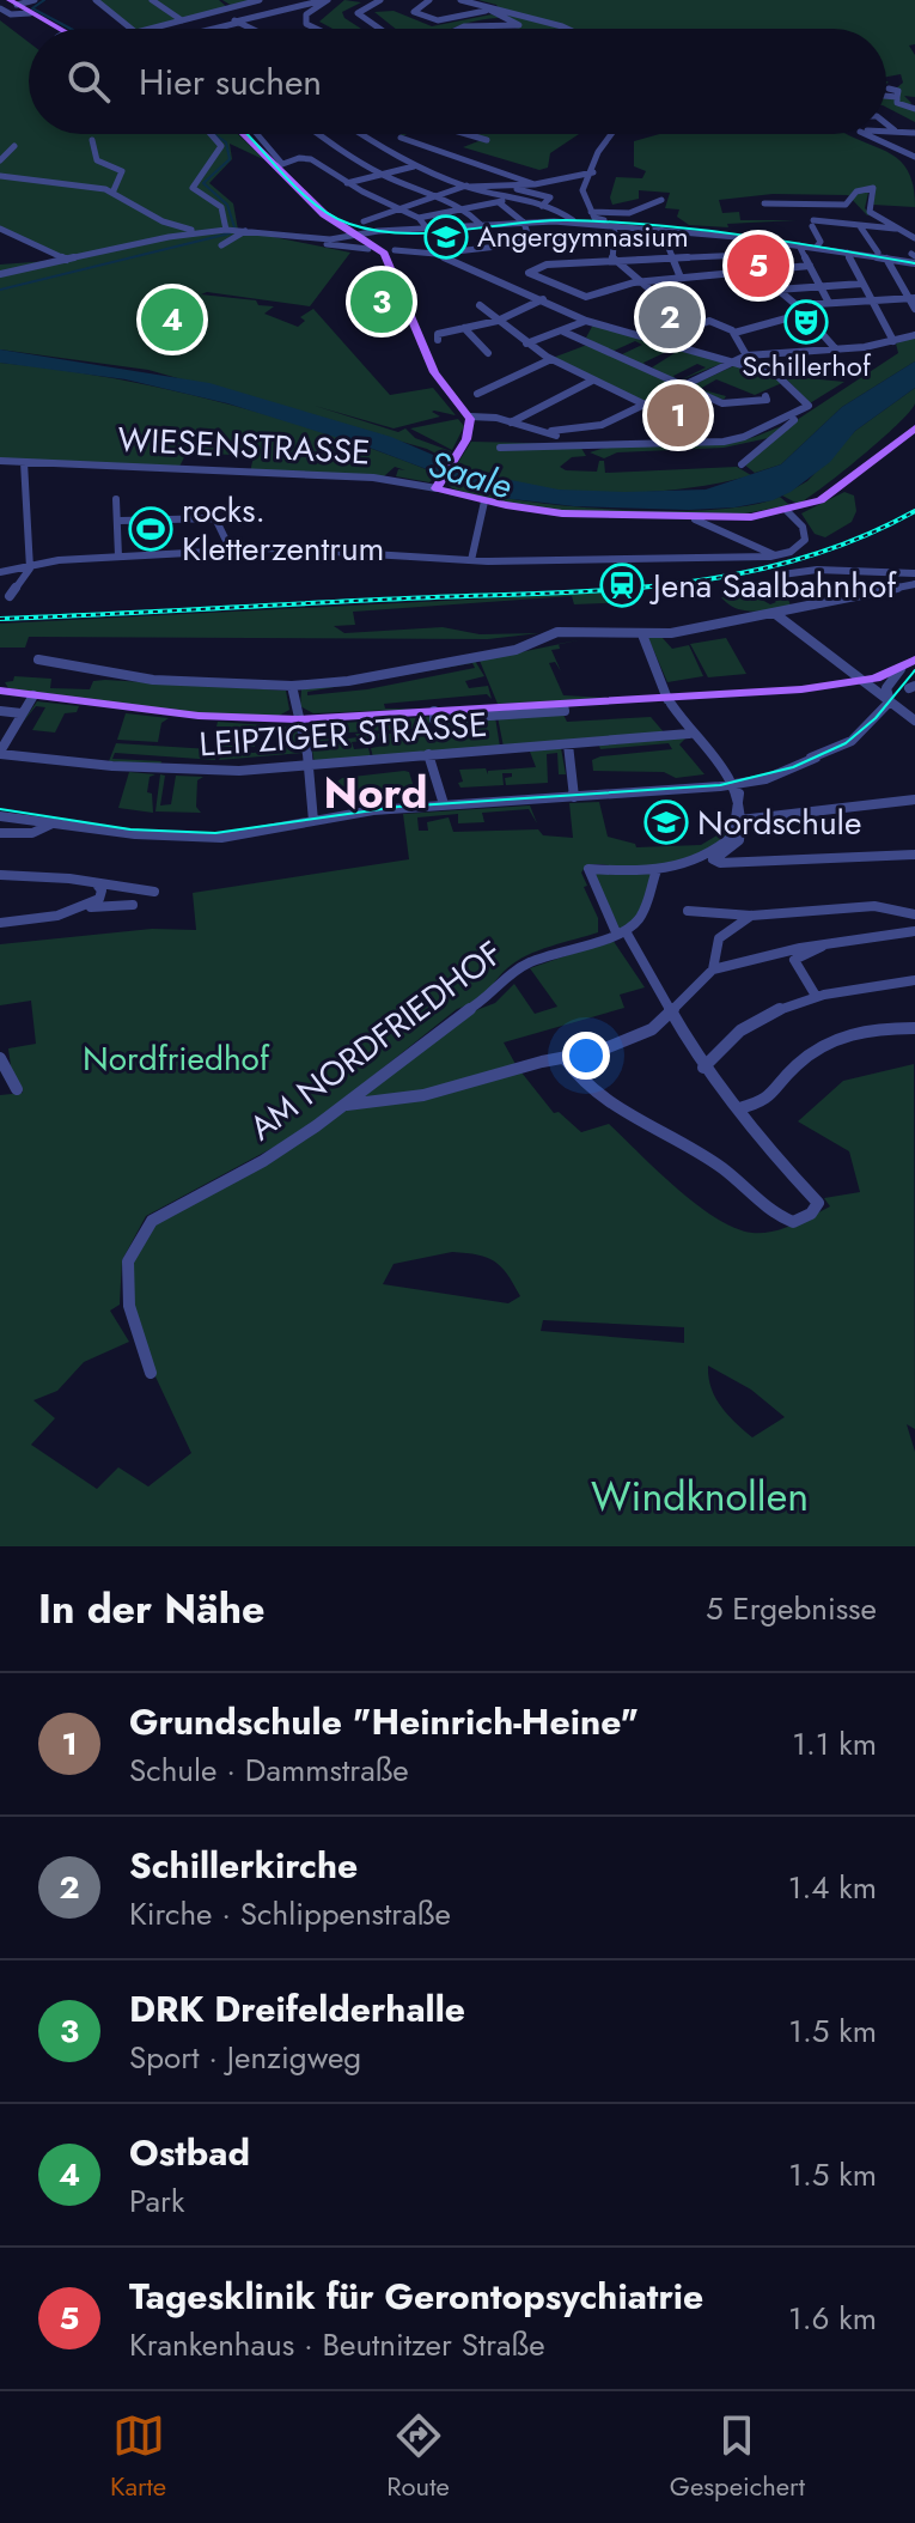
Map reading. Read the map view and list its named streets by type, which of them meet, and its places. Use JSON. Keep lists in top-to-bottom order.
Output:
{
  "streets": {
    "main road": ["WIESENSTRASSE"],
    "street": ["LEIPZIGER STRASSE", "AM NORDFRIEDHOF"]
  },
  "districts": ["Nord"],
  "water": ["Saale"],
  "parks": ["Nordfriedhof", "Windknollen"],
  "places": {
    "school or university": ["Angergymnasium", "Nordschule"],
    "theatre": ["Schillerhof"],
    "sports": ["rocks. Kletterzentrum"],
    "station": ["Jena Saalbahnhof"]
  },
  "page": {
    "search": "Hier suchen",
    "pins": [
      "5",
      "3",
      "2",
      "4",
      "1"
    ],
    "heading": ["In der Nähe", "5 Ergebnisse"],
    "list": [
      {
        "mark": "1",
        "name": "Grundschule \"Heinrich-Heine\"",
        "note": "Schule · Dammstraße",
        "value": "1.1 km"
      },
      {
        "mark": "2",
        "name": "Schillerkirche",
        "note": "Kirche · Schlippenstraße",
        "value": "1.4 km"
      },
      {
        "mark": "3",
        "name": "DRK Dreifelderhalle",
        "note": "Sport · Jenzigweg",
        "value": "1.5 km"
      },
      {
        "mark": "4",
        "name": "Ostbad",
        "note": "Park",
        "value": "1.5 km"
      },
      {
        "mark": "5",
        "name": "Tagesklinik für Gerontopsychiatrie",
        "note": "Krankenhaus · Beutnitzer Straße",
        "value": "1.6 km"
      }
    ],
    "nav": ["Karte", "Route", "Gespeichert"]
  }
}
